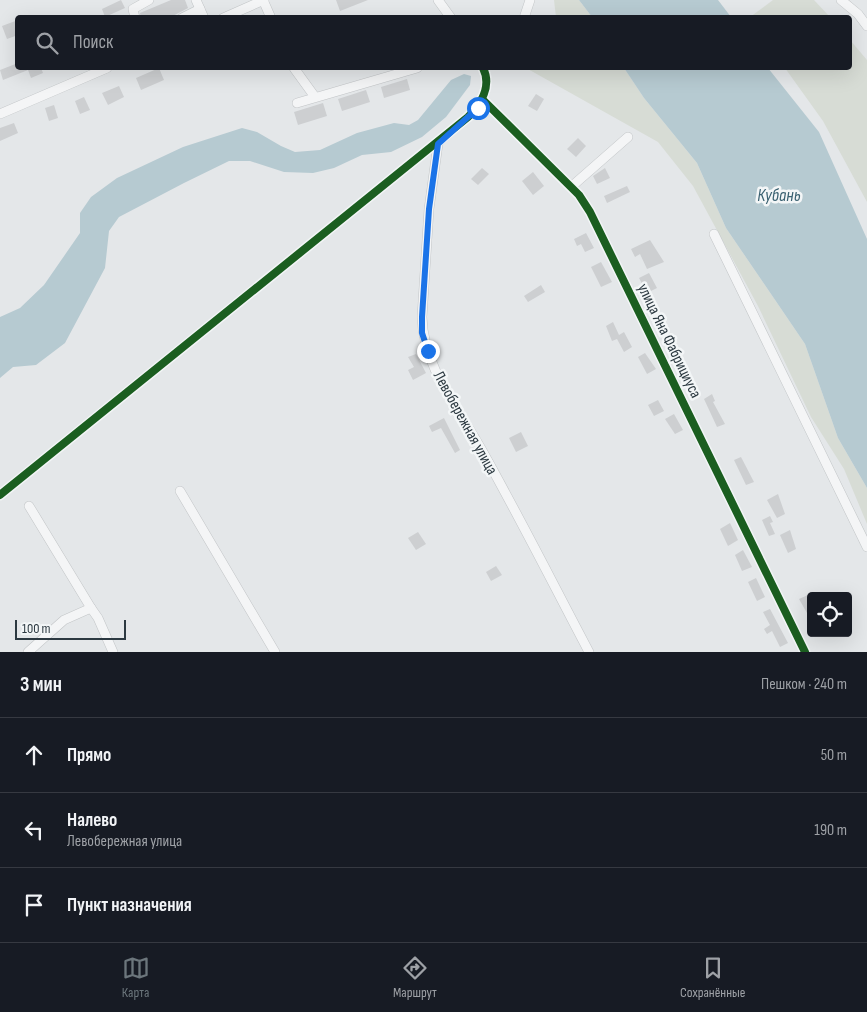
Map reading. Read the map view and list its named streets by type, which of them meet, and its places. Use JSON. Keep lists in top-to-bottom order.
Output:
{
  "streets": {
    "street": ["улица Яна Фабрициуса", "Левобережная улица"]
  },
  "water": ["Кубань"],
  "scale_bar": "100 m",
  "page": {
    "search": "Поиск",
    "scale": "100 m",
    "heading": ["3 мин", "Пешком · 240 m"],
    "list": [
      ["Прямо", "50 m"],
      ["Налево", "Левобережная улица", "190 m"],
      "Пункт назначения"
    ],
    "nav": ["Карта", "Маршрут", "Сохранённые"]
  }
}
